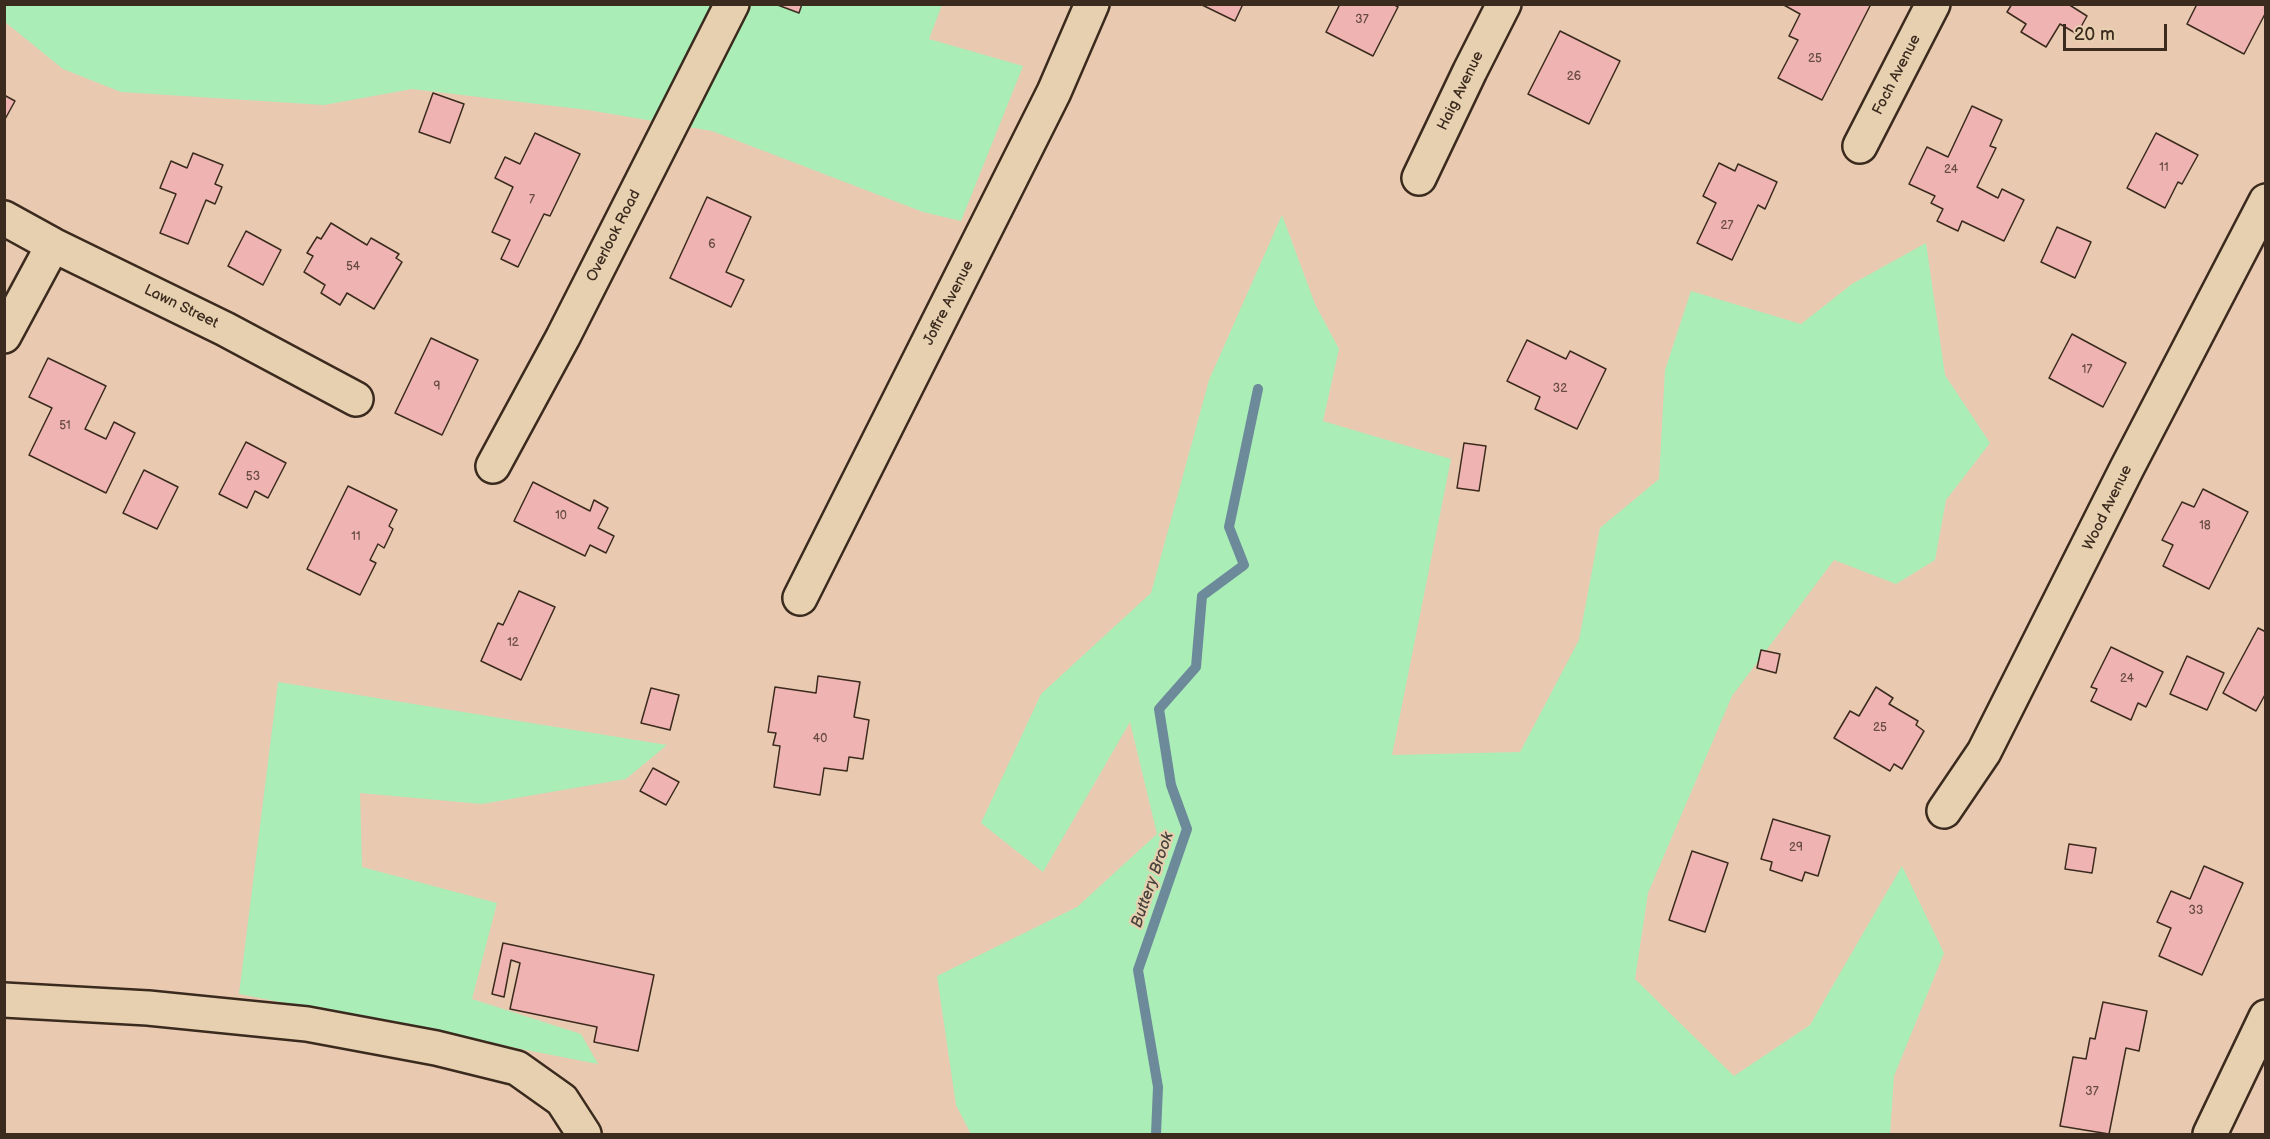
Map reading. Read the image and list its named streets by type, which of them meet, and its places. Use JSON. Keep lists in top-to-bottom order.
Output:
{
  "streets": {
    "street": [
      "Foch Avenue",
      "Haig Avenue",
      "Overlook Road",
      "Joffre Avenue",
      "Lawn Street",
      "Wood Avenue"
    ]
  },
  "water": ["Buttery Brook"],
  "house_numbers": [
    "37",
    "25",
    "26",
    "11",
    "24",
    "7",
    "27",
    "6",
    "54",
    "17",
    "9",
    "32",
    "51",
    "53",
    "10",
    "18",
    "11",
    "12",
    "24",
    "25",
    "40",
    "29",
    "33",
    "37"
  ],
  "scale_bar": "20 m"
}
